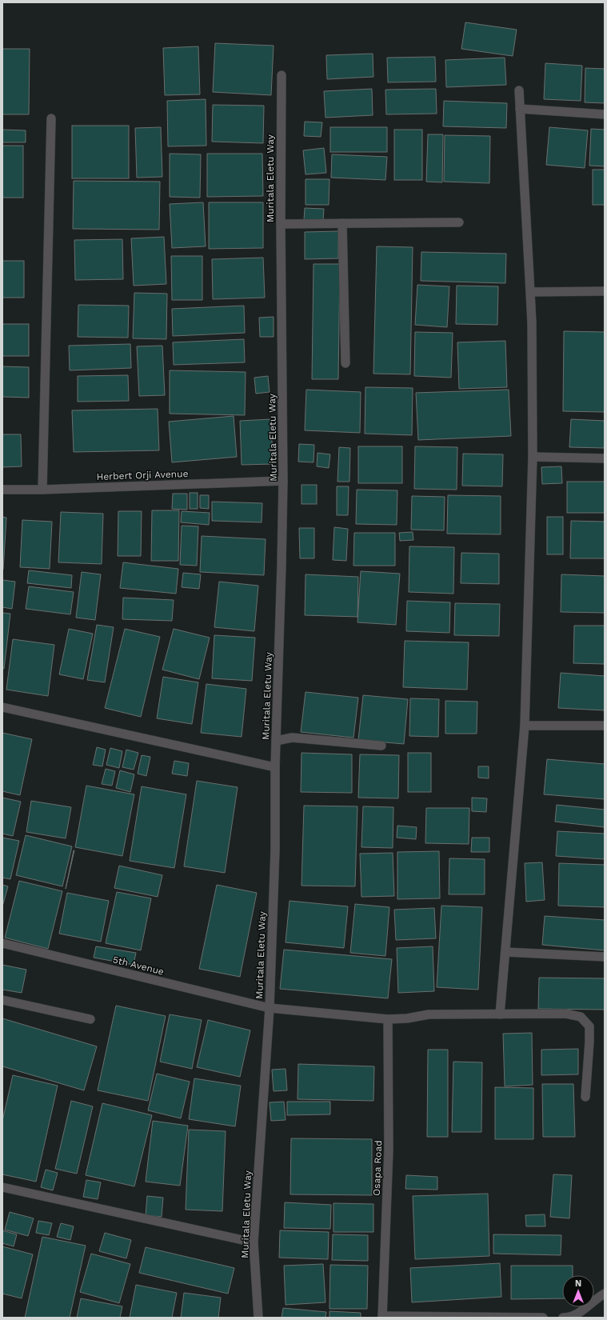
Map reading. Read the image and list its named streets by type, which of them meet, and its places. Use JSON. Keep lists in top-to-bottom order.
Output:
{
  "streets": {
    "street": [
      "Muritala Eletu Way",
      "Herbert Orji Avenue",
      "5th Avenue",
      "Osapa Road"
    ]
  },
  "crossings": [
    ["Muritala Eletu Way", "Herbert Orji Avenue"],
    ["Muritala Eletu Way", "5th Avenue"],
    ["5th Avenue", "Osapa Road"]
  ],
  "north": "top"
}
